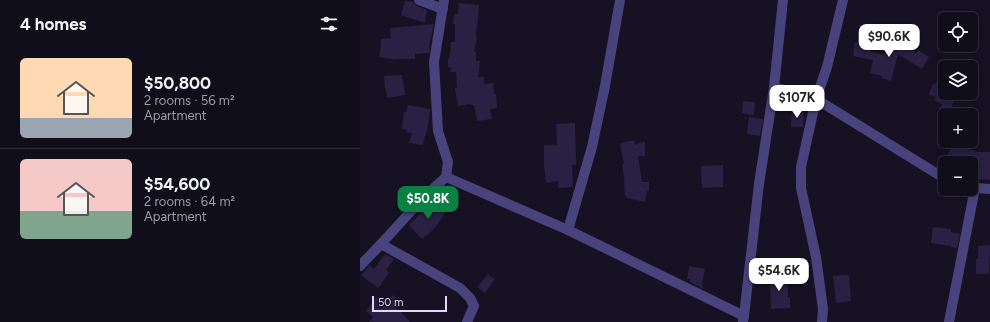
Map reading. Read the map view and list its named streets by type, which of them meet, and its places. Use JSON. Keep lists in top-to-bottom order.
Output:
{
  "scale_bar": "50 m",
  "page": {
    "heading": "4 homes",
    "map_buttons": ["+", "−"],
    "price": [
      "$90.6K",
      "$107K",
      "$50.8K",
      "$54.6K"
    ],
    "list": [
      {
        "name": "$50,800",
        "note": "2 rooms · 56 m² · Apartment"
      },
      {
        "name": "$54,600",
        "note": "2 rooms · 64 m² · Apartment"
      }
    ],
    "scale": "50 m"
  }
}
